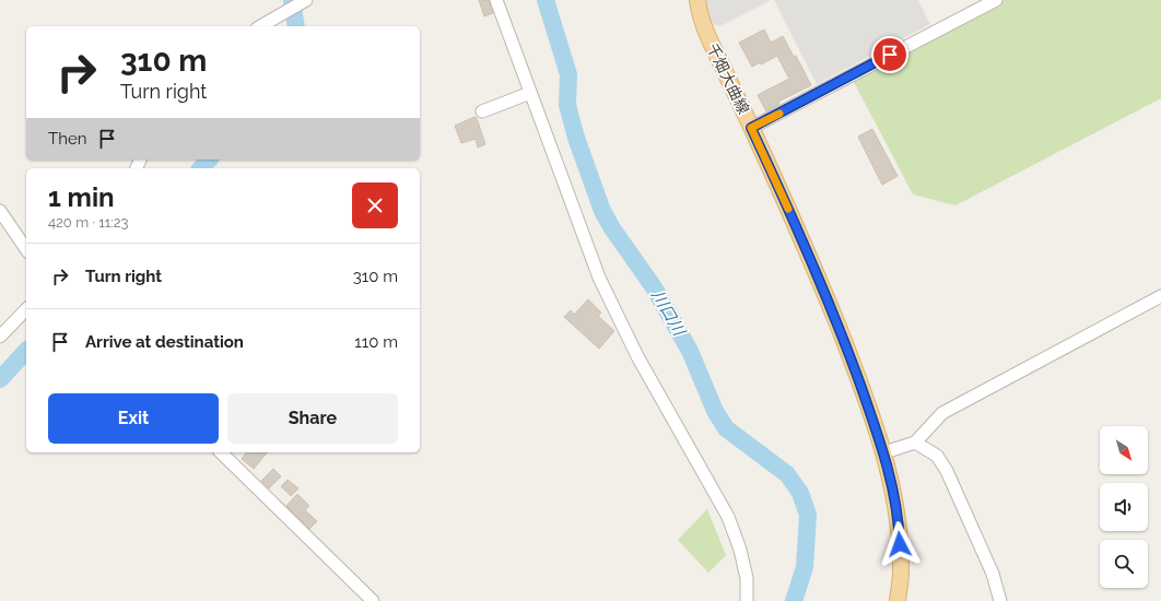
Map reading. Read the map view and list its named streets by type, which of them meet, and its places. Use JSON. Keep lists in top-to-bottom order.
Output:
{
  "streets": {
    "main road": ["千畑大曲線"]
  },
  "water": ["川口川"],
  "north": "bottom right",
  "page": {
    "turn": ["310 m", "Turn right"],
    "then": "Then",
    "heading": ["1 min", "420 m · 11:23"],
    "list": [
      {
        "name": "Turn right",
        "value": "310 m"
      },
      {
        "name": "Arrive at destination",
        "value": "110 m"
      }
    ],
    "buttons": ["Exit", "Share"]
  }
}
